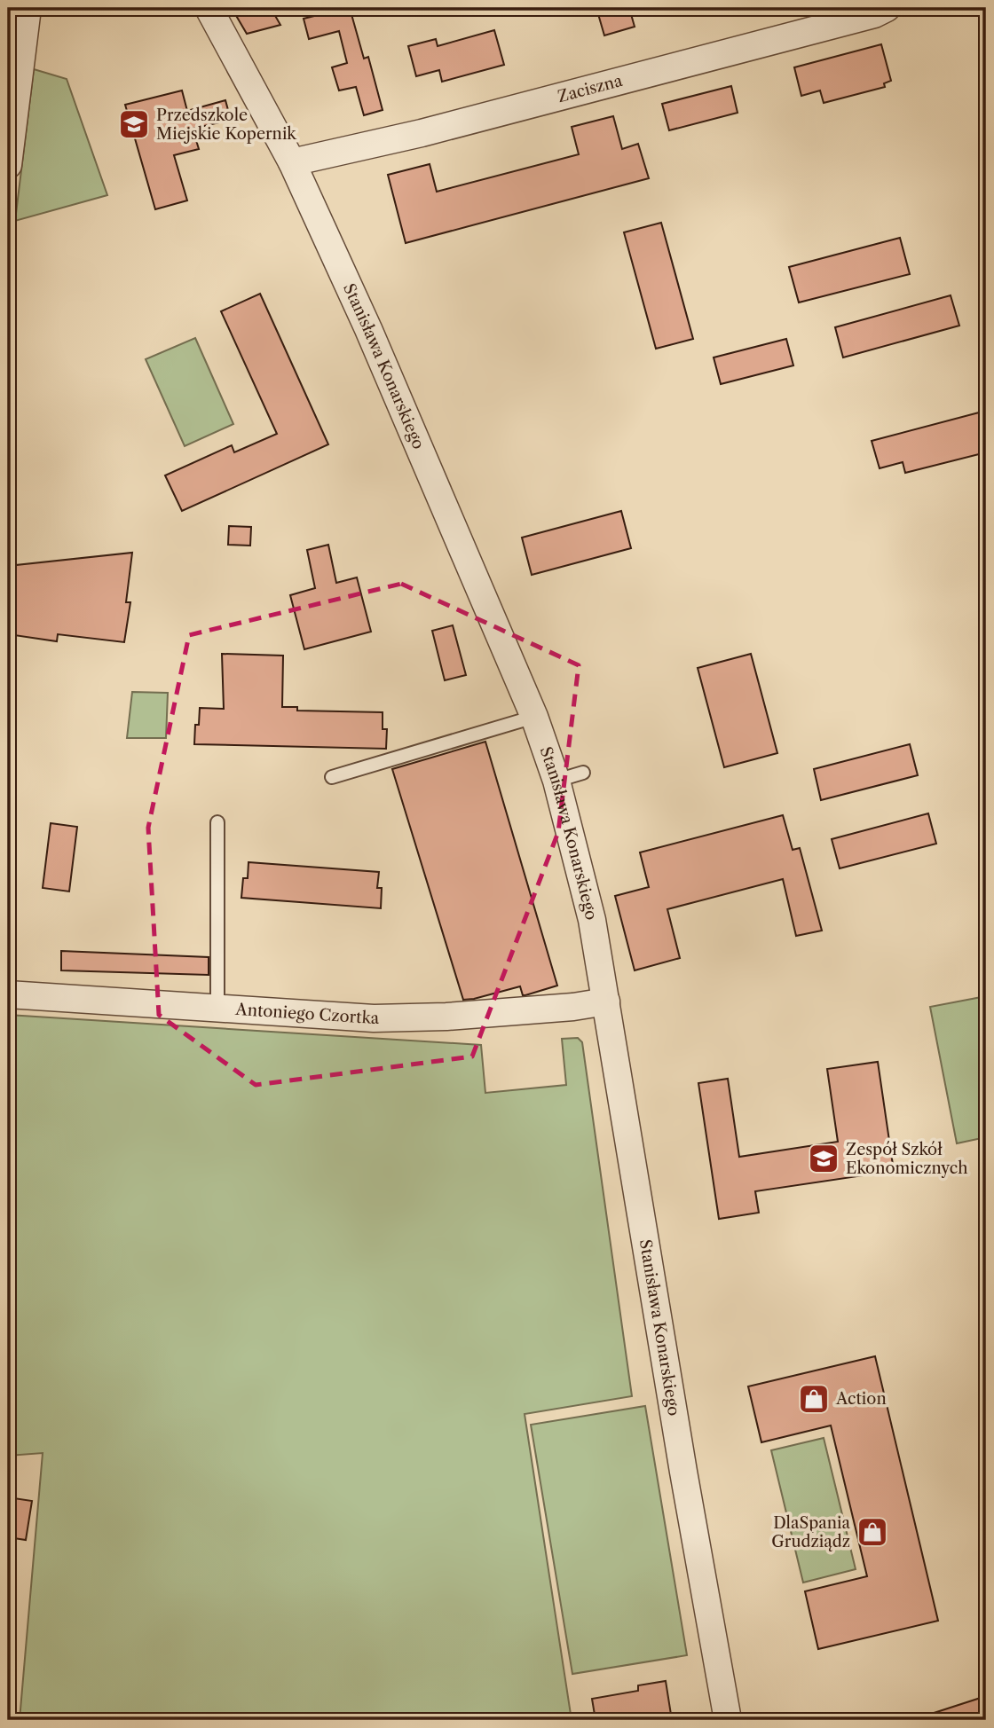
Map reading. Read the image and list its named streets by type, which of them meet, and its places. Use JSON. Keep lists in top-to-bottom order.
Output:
{
  "streets": {
    "street": ["Zaciszna", "Stanisława Konarskiego", "Antoniego Czortka"]
  },
  "crossings": [
    ["Zaciszna", "Stanisława Konarskiego"],
    ["Stanisława Konarskiego", "Antoniego Czortka"]
  ],
  "places": {
    "school or university": ["Przedszkole Miejskie Kopernik", "Zespół Szkół Ekonomicznych"],
    "shop": ["Action", "DlaSpania Grudziądz"]
  }
}
